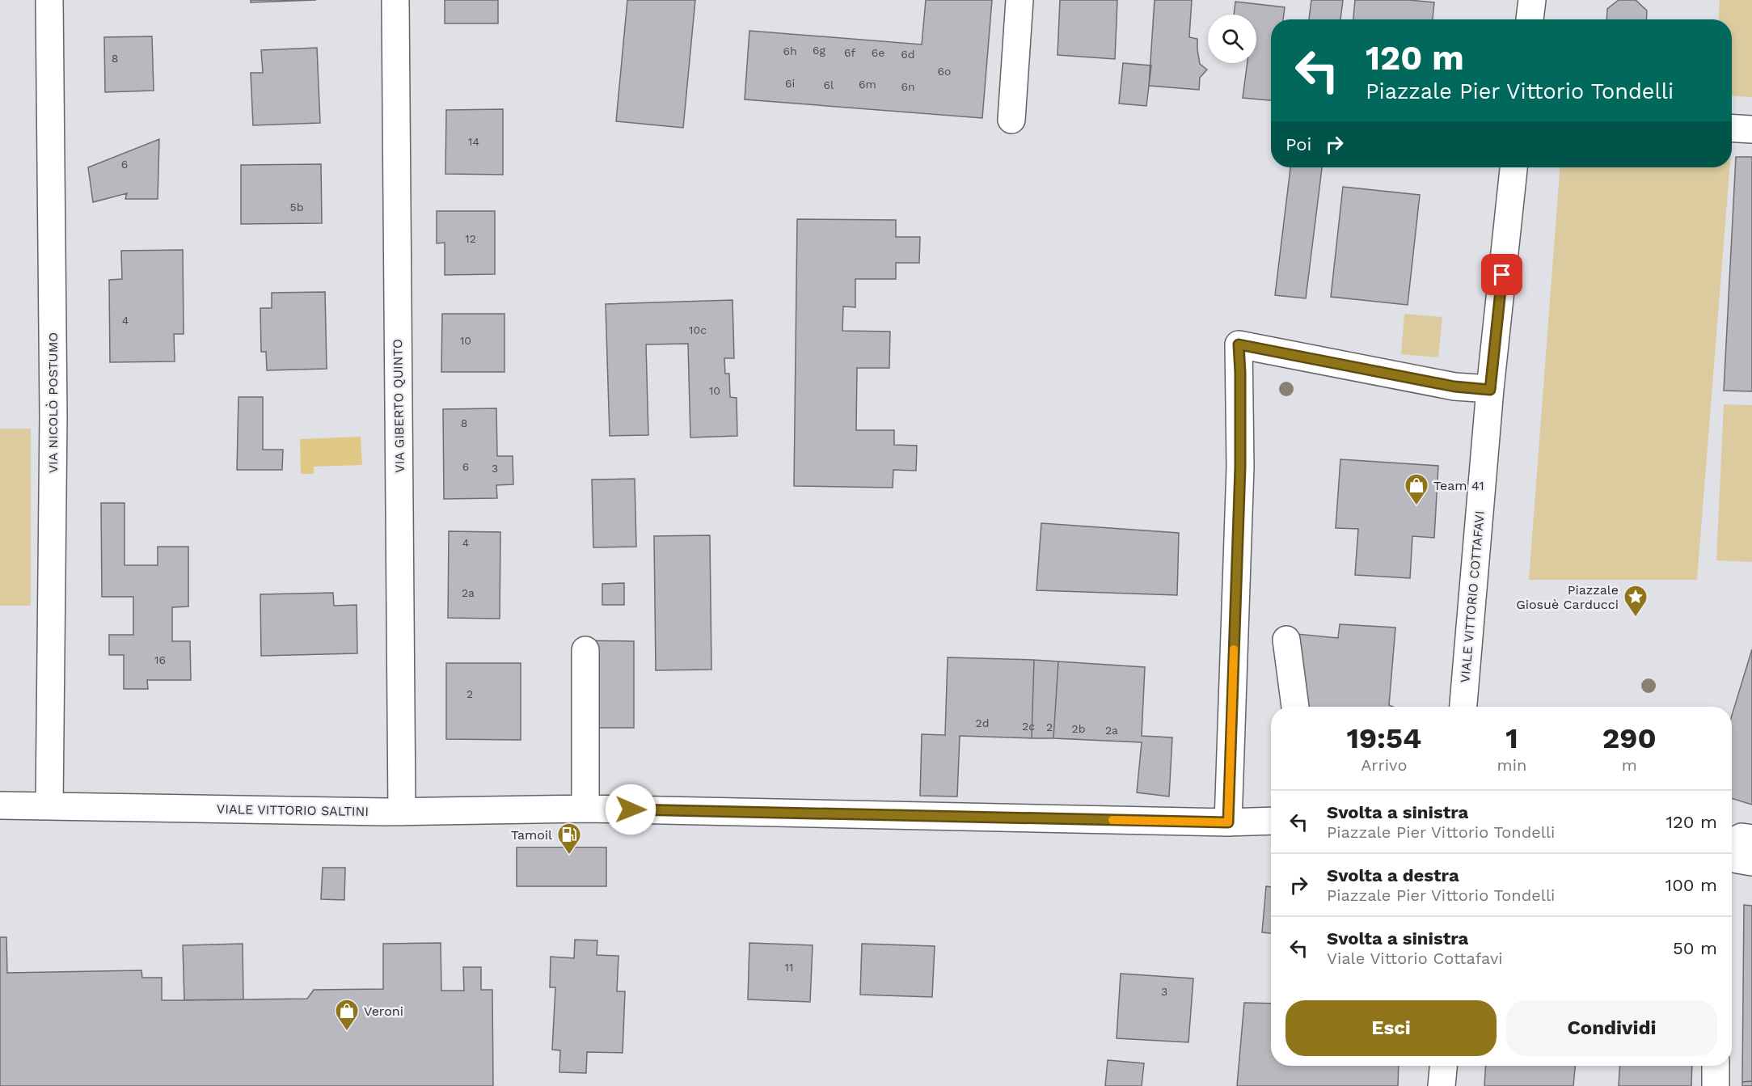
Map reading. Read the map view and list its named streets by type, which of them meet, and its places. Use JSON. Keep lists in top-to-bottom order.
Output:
{
  "streets": {
    "street": [
      "VIA NICOLÒ POSTUMO",
      "VIA GIBERTO QUINTO",
      "VIALE VITTORIO COTTAFAVI",
      "VIALE VITTORIO SALTINI"
    ]
  },
  "crossings": [
    ["VIA NICOLÒ POSTUMO", "VIALE VITTORIO SALTINI"],
    ["VIA GIBERTO QUINTO", "VIALE VITTORIO SALTINI"]
  ],
  "places": {
    "shop": ["Team 41", "Veroni"],
    "place": ["Piazzale Giosuè Carducci"],
    "fuel station": ["Tamoil"]
  },
  "house_numbers": [
    "6g",
    "6h",
    "6f",
    "6e",
    "6d",
    "8",
    "6o",
    "6i",
    "6m",
    "6l",
    "6n",
    "14",
    "6",
    "5b",
    "12",
    "4",
    "10c",
    "10",
    "10",
    "8",
    "6",
    "3",
    "4",
    "2a",
    "16",
    "2",
    "2d",
    "2c",
    "2",
    "2b",
    "2a",
    "11",
    "3"
  ],
  "page": {
    "turn": ["120 m", "Piazzale Pier Vittorio Tondelli"],
    "then": "Poi",
    "eta": [
      "19:54",
      "Arrivo",
      "1",
      "min",
      "290",
      "m"
    ],
    "list": [
      {
        "name": "Svolta a sinistra",
        "note": "Piazzale Pier Vittorio Tondelli",
        "value": "120 m"
      },
      {
        "name": "Svolta a destra",
        "note": "Piazzale Pier Vittorio Tondelli",
        "value": "100 m"
      },
      {
        "name": "Svolta a sinistra",
        "note": "Viale Vittorio Cottafavi",
        "value": "50 m"
      }
    ],
    "buttons": ["Esci", "Condividi"]
  }
}
